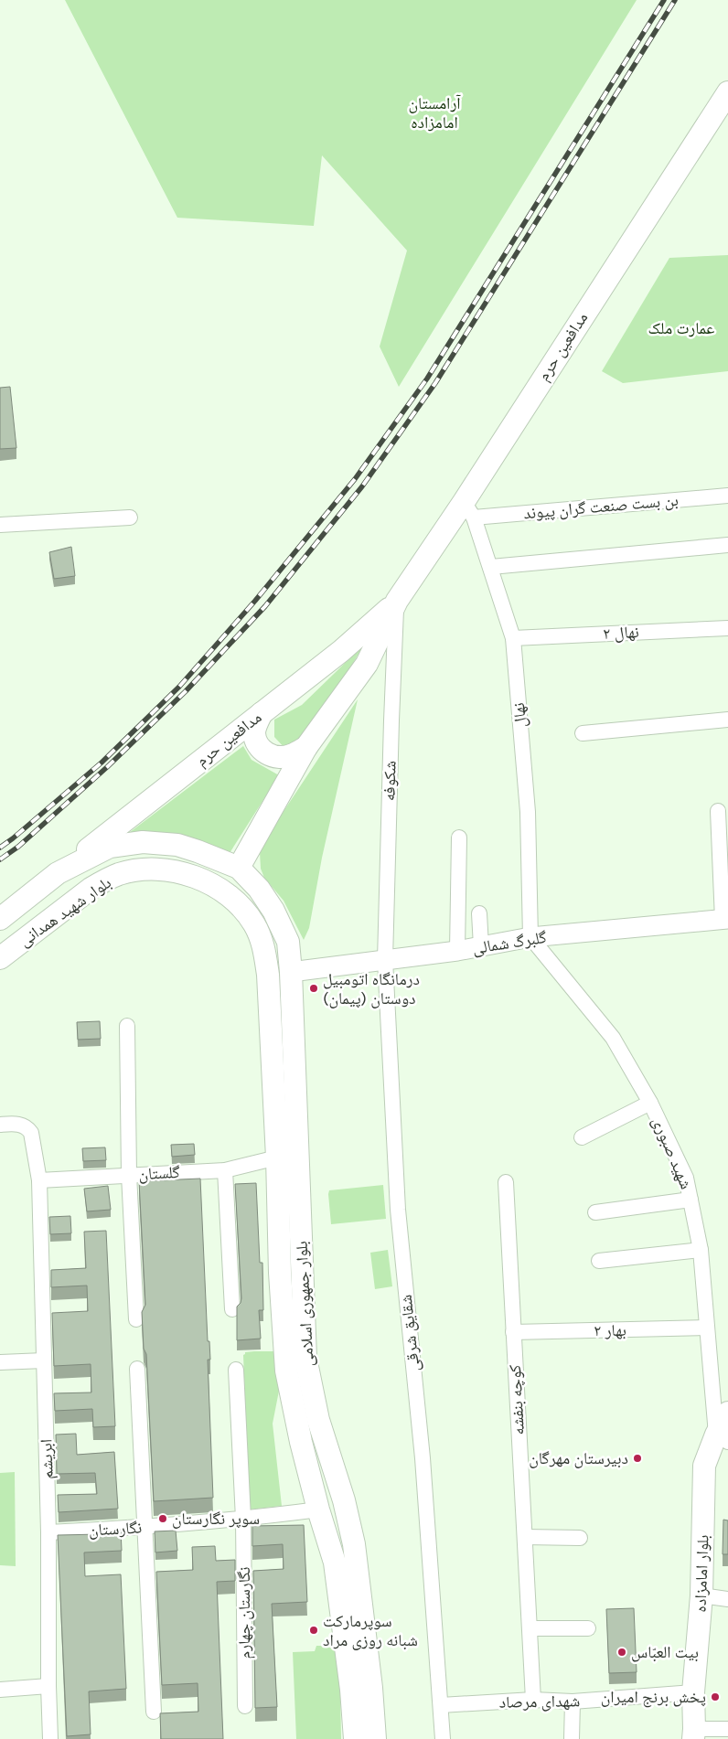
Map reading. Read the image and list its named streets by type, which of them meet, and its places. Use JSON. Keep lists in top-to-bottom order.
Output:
{
  "streets": {
    "main road": [
      "مدافعین حرم",
      "بلوار شهید همدانی",
      "بلوار جمهوری اسلامی",
      "بلوار امامزاده"
    ],
    "street": [
      "بن بست صنعت گران پیوند",
      "نهال ۲",
      "نهال",
      "شکوفه",
      "گلبرگ شمالی",
      "شهید صبوری",
      "گلستان",
      "بهار ۲",
      "شقایق شرقی",
      "کوچه بنفشه",
      "ابریشم",
      "نگارستان",
      "نگارستان چهارم",
      "شهدای مرصاد"
    ]
  },
  "crossings": [
    ["مدافعین حرم", "بن بست صنعت گران پیوند"],
    ["مدافعین حرم", "نهال"],
    ["مدافعین حرم", "شکوفه"],
    ["مدافعین حرم", "بلوار شهید همدانی"],
    ["بن بست صنعت گران پیوند", "نهال"],
    ["نهال ۲", "نهال"],
    ["نهال", "گلبرگ شمالی"],
    ["نهال", "شهید صبوری"],
    ["شکوفه", "گلبرگ شمالی"],
    ["شکوفه", "شقایق شرقی"],
    ["بلوار شهید همدانی", "گلبرگ شمالی"],
    ["بلوار شهید همدانی", "بلوار جمهوری اسلامی"],
    ["گلبرگ شمالی", "شهید صبوری"],
    ["گلبرگ شمالی", "بلوار جمهوری اسلامی"],
    ["گلبرگ شمالی", "شقایق شرقی"],
    ["شهید صبوری", "بهار ۲"],
    ["شهید صبوری", "بلوار امامزاده"],
    ["گلستان", "بلوار جمهوری اسلامی"],
    ["گلستان", "ابریشم"],
    ["بلوار جمهوری اسلامی", "نگارستان"],
    ["بهار ۲", "کوچه بنفشه"],
    ["شقایق شرقی", "شهدای مرصاد"],
    ["کوچه بنفشه", "شهدای مرصاد"],
    ["ابریشم", "نگارستان"],
    ["نگارستان", "نگارستان چهارم"],
    ["بلوار امامزاده", "شهدای مرصاد"]
  ],
  "parks": ["آرامستان امامزاده", "عمارت ملک"],
  "places": [
    "درمانگاه اتومبیل دوستان (پیمان)",
    "دبیرستان مهرگان",
    "سوپر نگارستان",
    "سوپرمارکت شبانه روزی مراد",
    "بیت العبّاس",
    "پخش برنج امیران"
  ]
}
